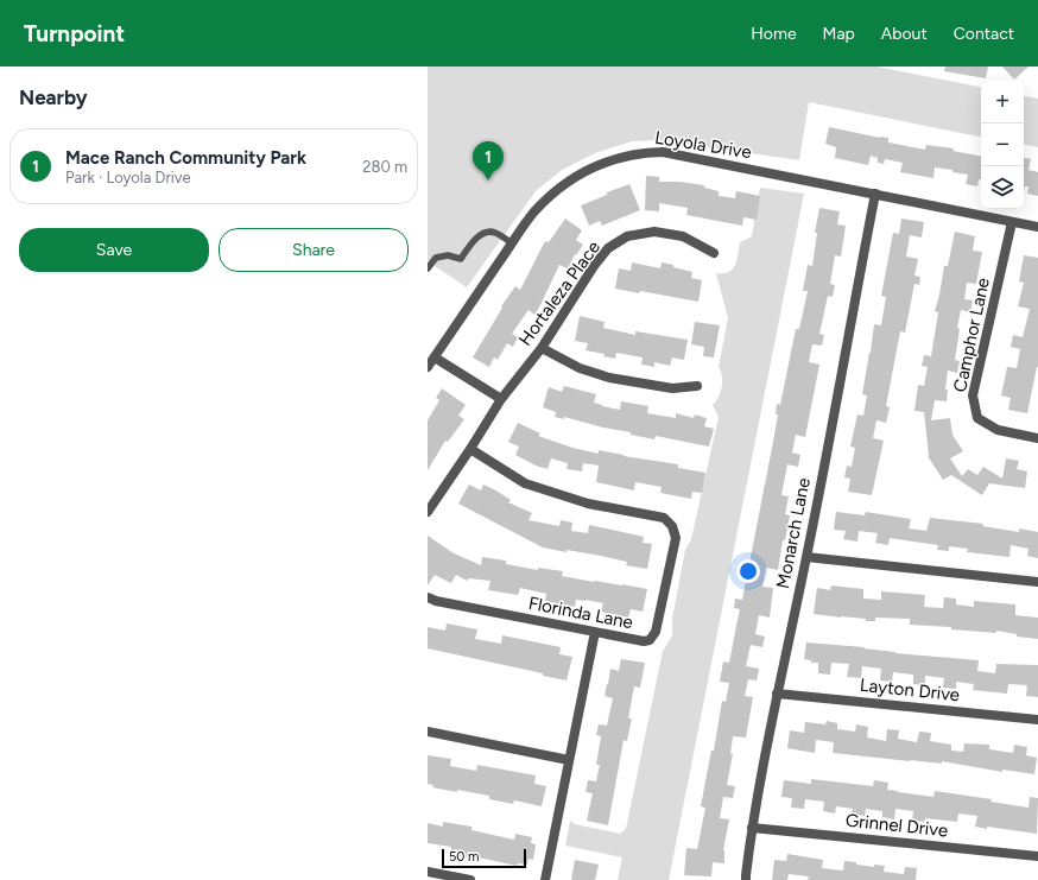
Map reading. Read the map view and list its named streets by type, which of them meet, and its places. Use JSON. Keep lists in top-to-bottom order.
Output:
{
  "streets": {
    "street": [
      "Loyola Drive",
      "Hortaleza Place",
      "Camphor Lane",
      "Monarch Lane",
      "Florinda Lane",
      "Layton Drive",
      "Grinnel Drive"
    ]
  },
  "crossings": [
    ["Loyola Drive", "Camphor Lane"],
    ["Loyola Drive", "Monarch Lane"],
    ["Hortaleza Place", "Florinda Lane"],
    ["Monarch Lane", "Layton Drive"],
    ["Monarch Lane", "Grinnel Drive"]
  ],
  "scale_bar": "50 m",
  "page": {
    "header": "Turnpoint",
    "nav": [
      "Home",
      "Map",
      "About",
      "Contact"
    ],
    "heading": "Nearby",
    "map_buttons": ["+", "−"],
    "list": [
      {
        "mark": "1",
        "name": "Mace Ranch Community Park",
        "note": "Park · Loyola Drive",
        "value": "280 m"
      }
    ],
    "pins": "1",
    "buttons": ["Save", "Share"],
    "scale": "50 m"
  }
}
